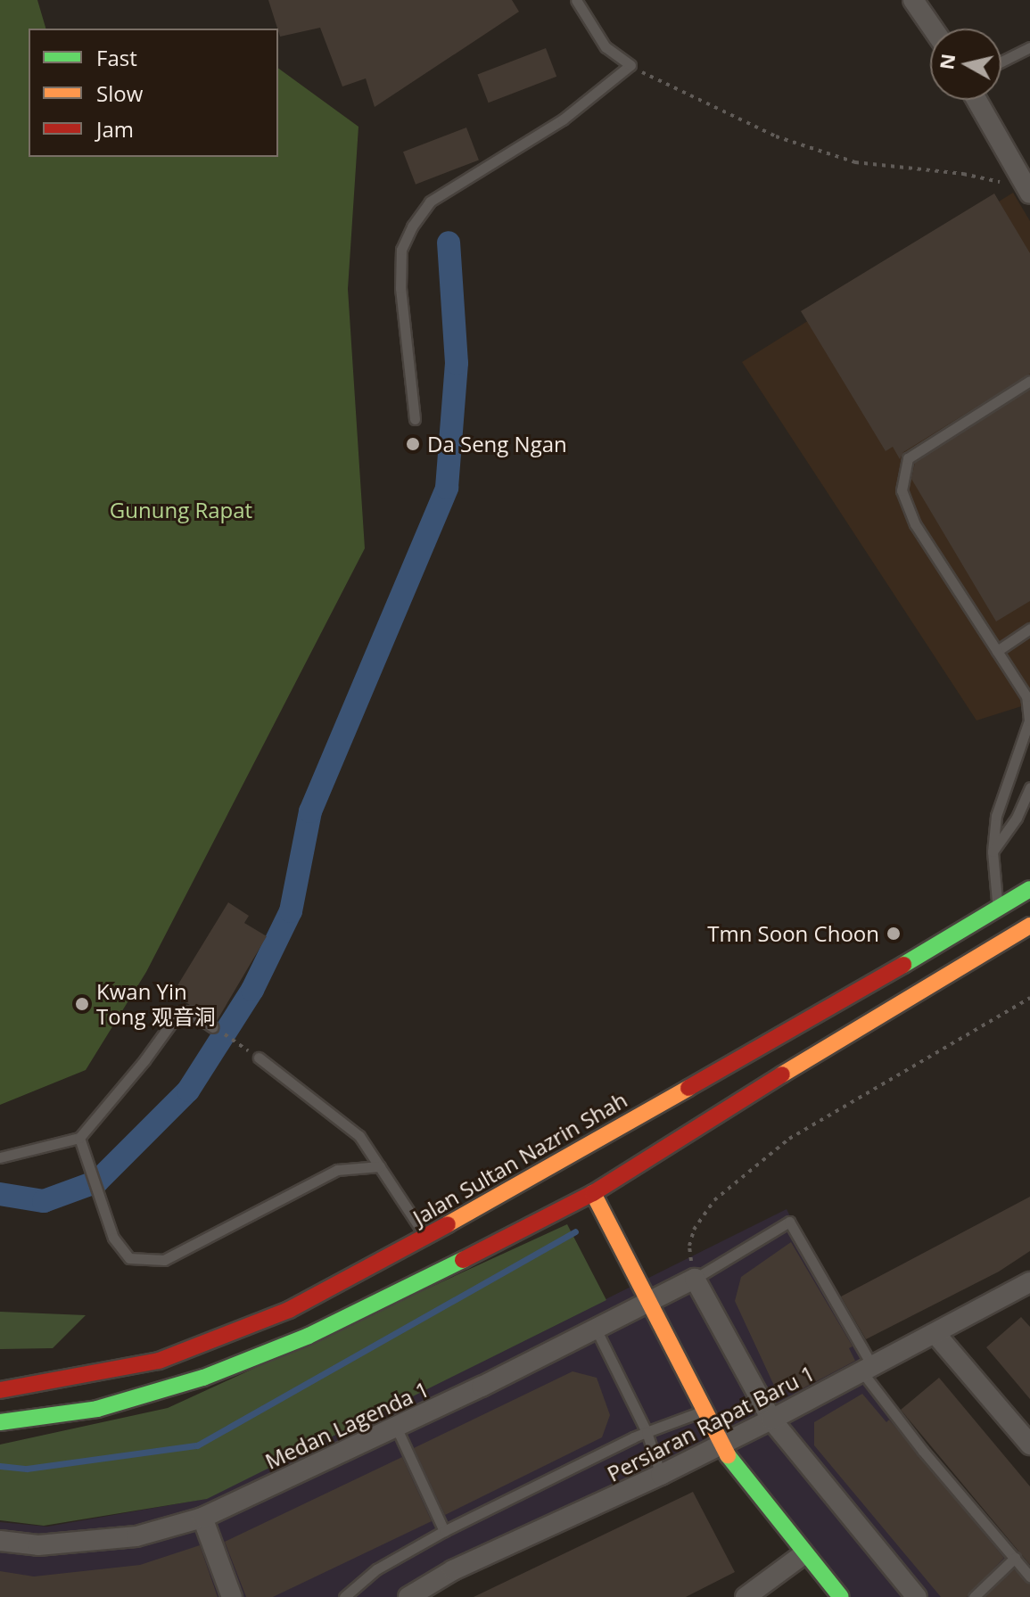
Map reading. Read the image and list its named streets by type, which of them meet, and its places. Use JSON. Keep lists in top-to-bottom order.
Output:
{
  "streets": {
    "main road": ["Jalan Sultan Nazrin Shah"],
    "street": ["Persiaran Rapat Baru 1", "Medan Lagenda 1"]
  },
  "parks": ["Gunung Rapat"],
  "places": ["Da Seng Ngan", "Tmn Soon Choon", "Kwan Yin Tong 观音洞"],
  "legend": ["Fast", "Slow", "Jam"],
  "north": "left"
}
